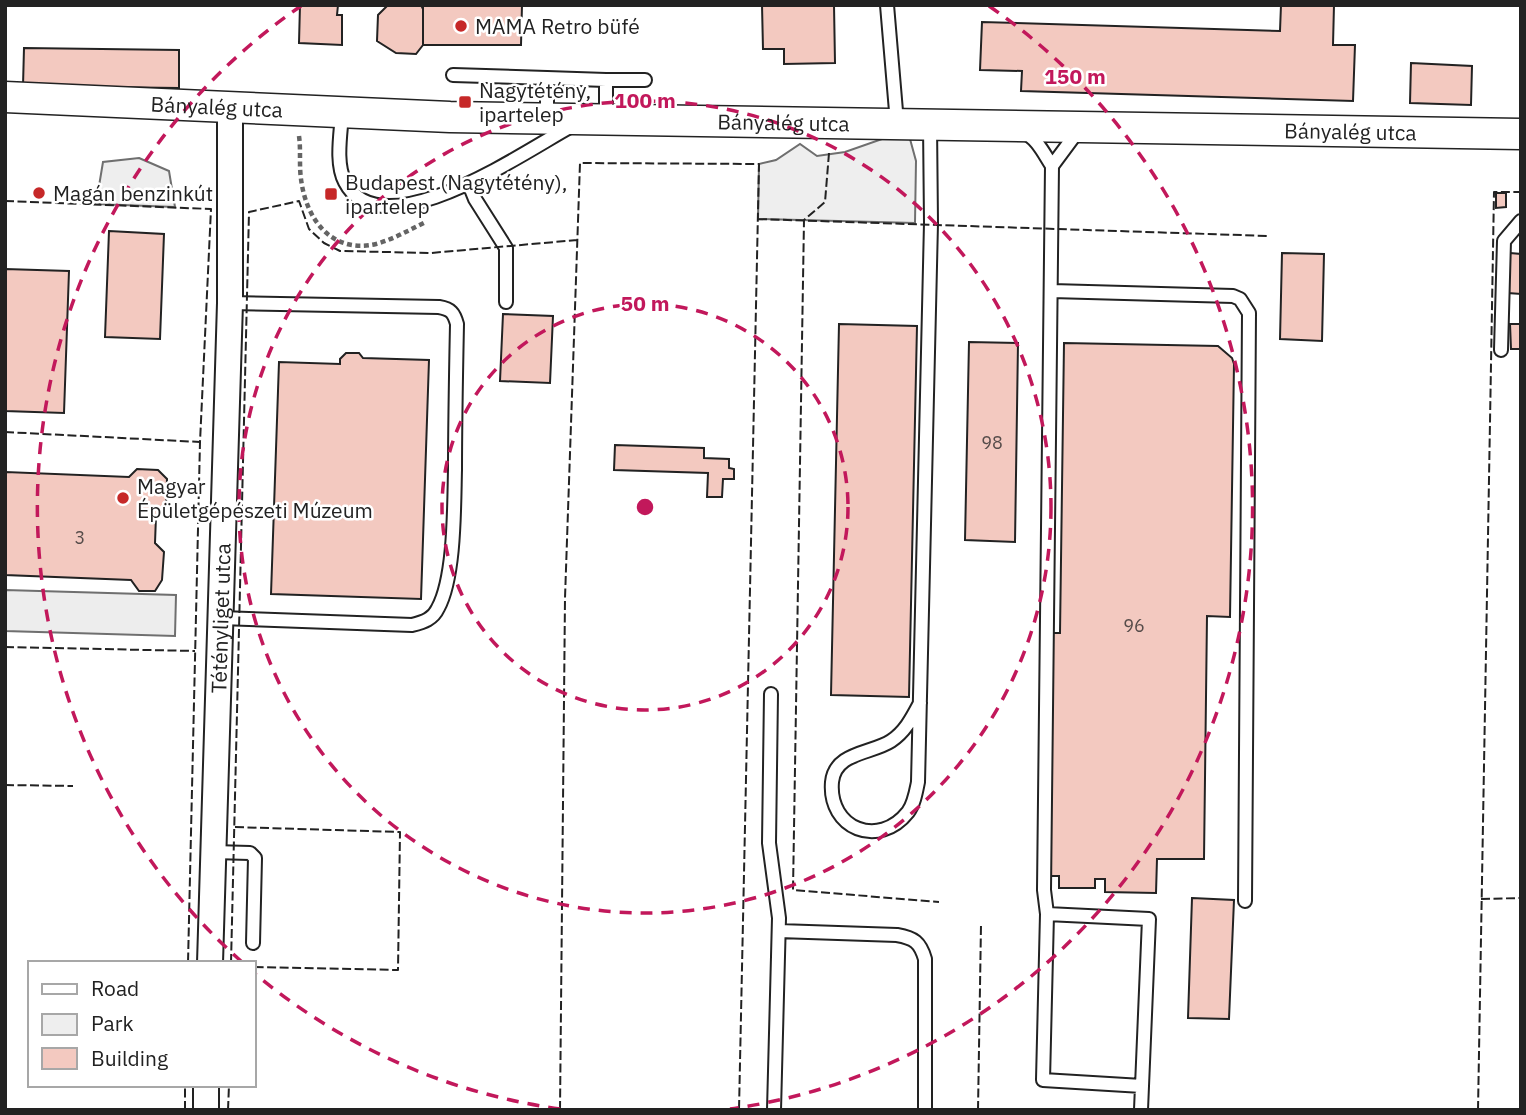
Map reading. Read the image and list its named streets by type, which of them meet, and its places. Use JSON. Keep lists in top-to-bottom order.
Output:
{
  "streets": {
    "street": ["Bányalég utca", "Tétényliget utca"]
  },
  "crossings": [
    ["Bányalég utca", "Tétényliget utca"]
  ],
  "places": {
    "other": ["MAMA Retro büfé", "Magán benzinkút", "Magyar Épületgépészeti Múzeum"],
    "transit": ["Nagytétény, ipartelep", "Budapest (Nagytétény), ipartelep"]
  },
  "house_numbers": ["98", "3", "96"],
  "legend": ["Road", "Park", "Building"],
  "rings": ["150 m", "100 m", "50 m"]
}
